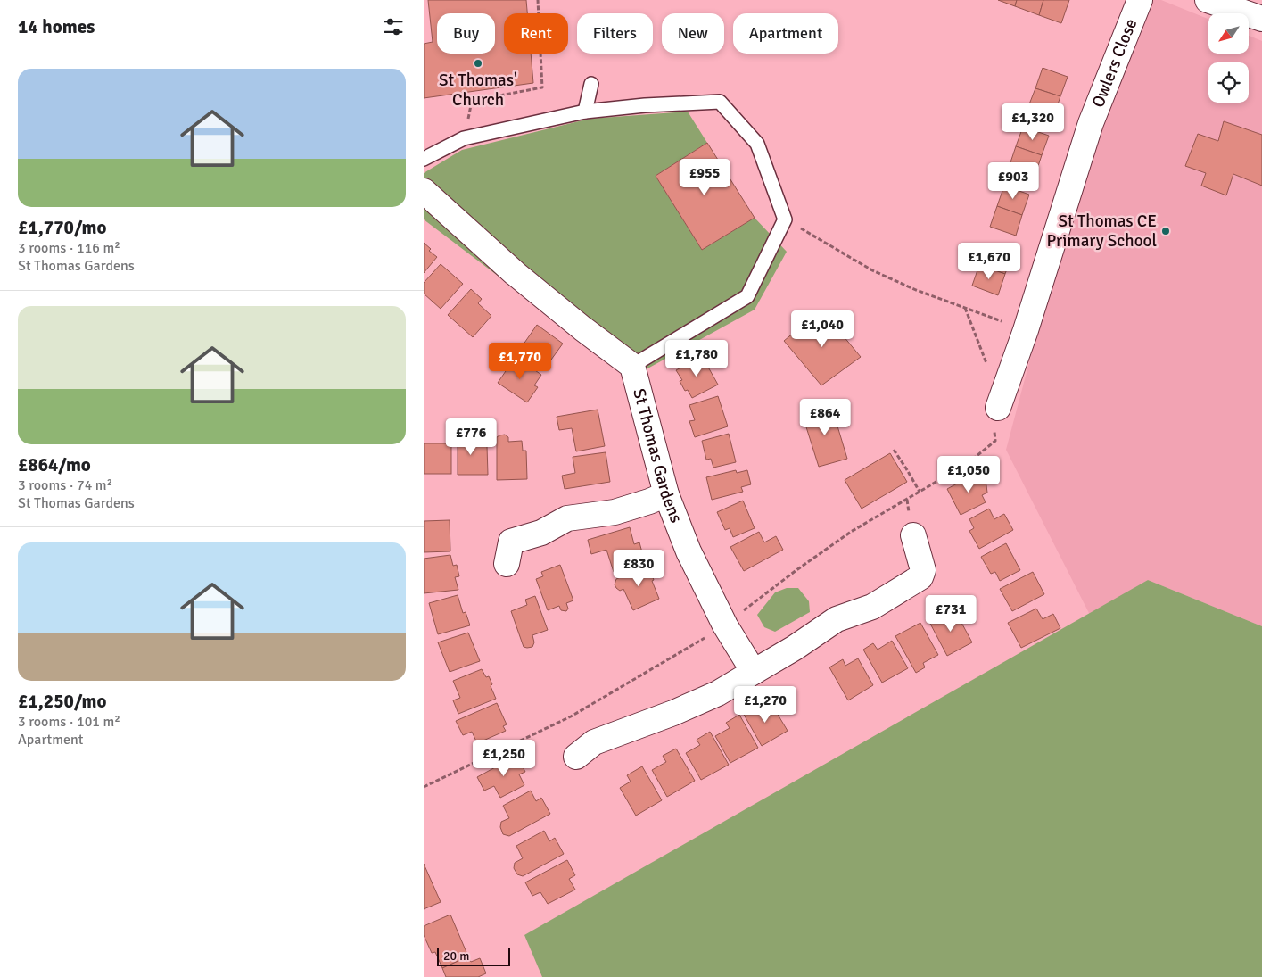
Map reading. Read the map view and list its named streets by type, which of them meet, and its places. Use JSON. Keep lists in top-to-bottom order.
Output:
{
  "streets": {
    "street": ["Owlers Close", "St Thomas Gardens"]
  },
  "places": ["St Thomas' Church", "St Thomas CE Primary School"],
  "scale_bar": "20 m",
  "north": "bottom left",
  "page": {
    "heading": "14 homes",
    "chip": [
      "Buy",
      "Rent",
      "Filters",
      "New",
      "Apartment"
    ],
    "list": [
      {
        "name": "£1,770/mo",
        "note": "3 rooms · 116 m² · St Thomas Gardens"
      },
      {
        "name": "£864/mo",
        "note": "3 rooms · 74 m² · St Thomas Gardens"
      },
      {
        "name": "£1,250/mo",
        "note": "3 rooms · 101 m² · Apartment"
      }
    ],
    "price": [
      "£1,320",
      "£955",
      "£903",
      "£1,670",
      "£1,040",
      "£1,780",
      "£1,770",
      "£864",
      "£776",
      "£1,050",
      "£830",
      "£731",
      "£1,270",
      "£1,250"
    ],
    "scale": "20 m"
  }
}
